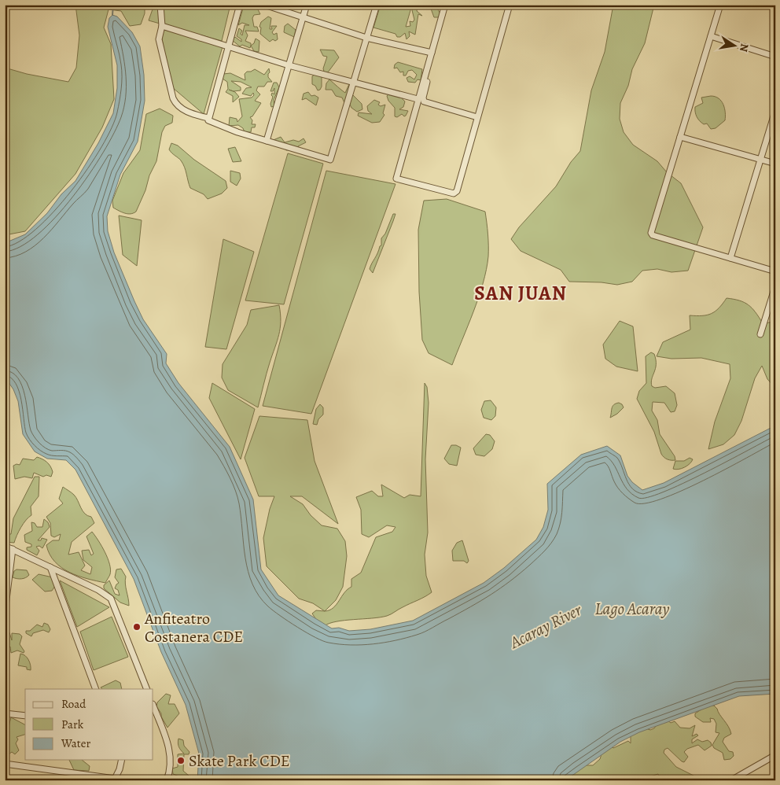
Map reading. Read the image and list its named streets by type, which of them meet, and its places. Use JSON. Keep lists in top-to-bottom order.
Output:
{
  "districts": ["SAN JUAN"],
  "water": ["Lago Acaray", "Acaray River"],
  "places": ["Anfiteatro Costanera CDE", "Skate Park CDE"],
  "legend": ["Road", "Park", "Water"],
  "north": "right"
}
